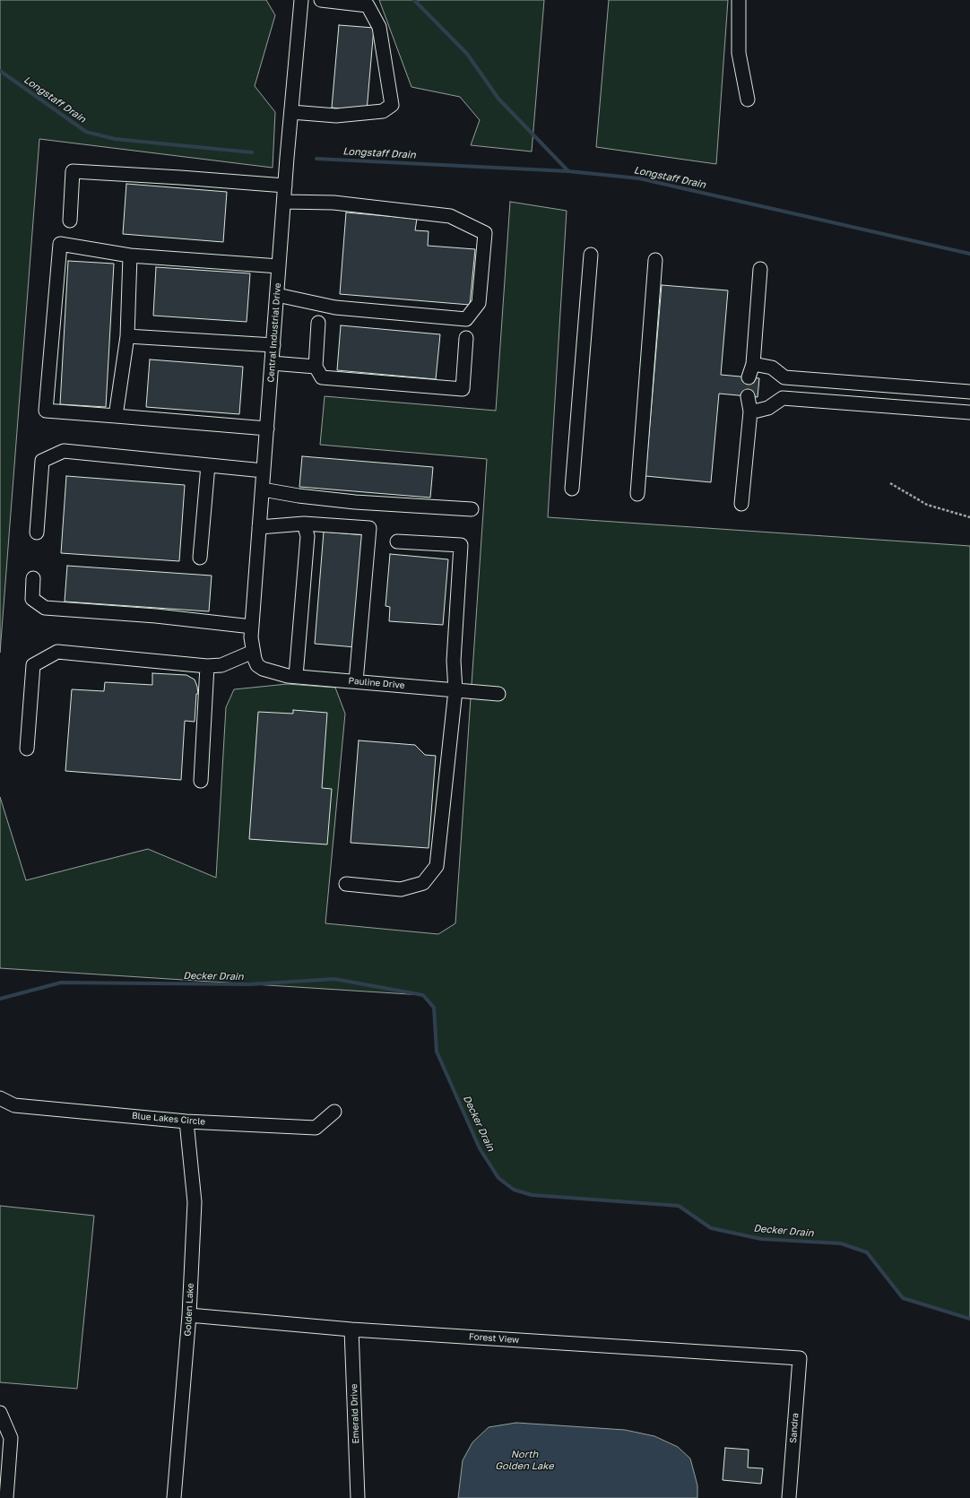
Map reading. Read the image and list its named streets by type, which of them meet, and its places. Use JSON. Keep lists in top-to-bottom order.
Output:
{
  "streets": {
    "street": [
      "Central Industrial Drive",
      "Pauline Drive",
      "Blue Lakes Circle",
      "Golden Lake",
      "Forest View",
      "Emerald Drive",
      "Sandra"
    ]
  },
  "crossings": [
    ["Central Industrial Drive", "Pauline Drive"],
    ["Blue Lakes Circle", "Golden Lake"],
    ["Golden Lake", "Forest View"],
    ["Forest View", "Emerald Drive"],
    ["Forest View", "Sandra"]
  ],
  "water": ["Longstaff Drain", "Decker Drain", "North Golden Lake"]
}
